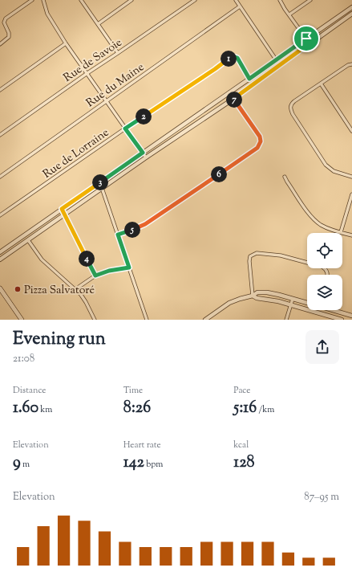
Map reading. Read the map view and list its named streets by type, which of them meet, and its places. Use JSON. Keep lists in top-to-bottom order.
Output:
{
  "streets": {
    "street": ["Rue de Savoie", "Rue du Maine", "Rue de Lorraine"]
  },
  "places": ["Pizza Salvatoré"],
  "page": {
    "pins": [
      "1",
      "7",
      "2",
      "6",
      "3",
      "5",
      "4"
    ],
    "heading": ["Evening run", "21:08"],
    "stats": [
      ["Distance", "1.60 km"],
      ["Time", "8:26"],
      ["Pace", "5:16 /km"],
      ["Elevation", "9 m"],
      ["Heart rate", "142 bpm"],
      ["kcal", "128"]
    ],
    "chart": ["Elevation", "87–95 m"]
  }
}
